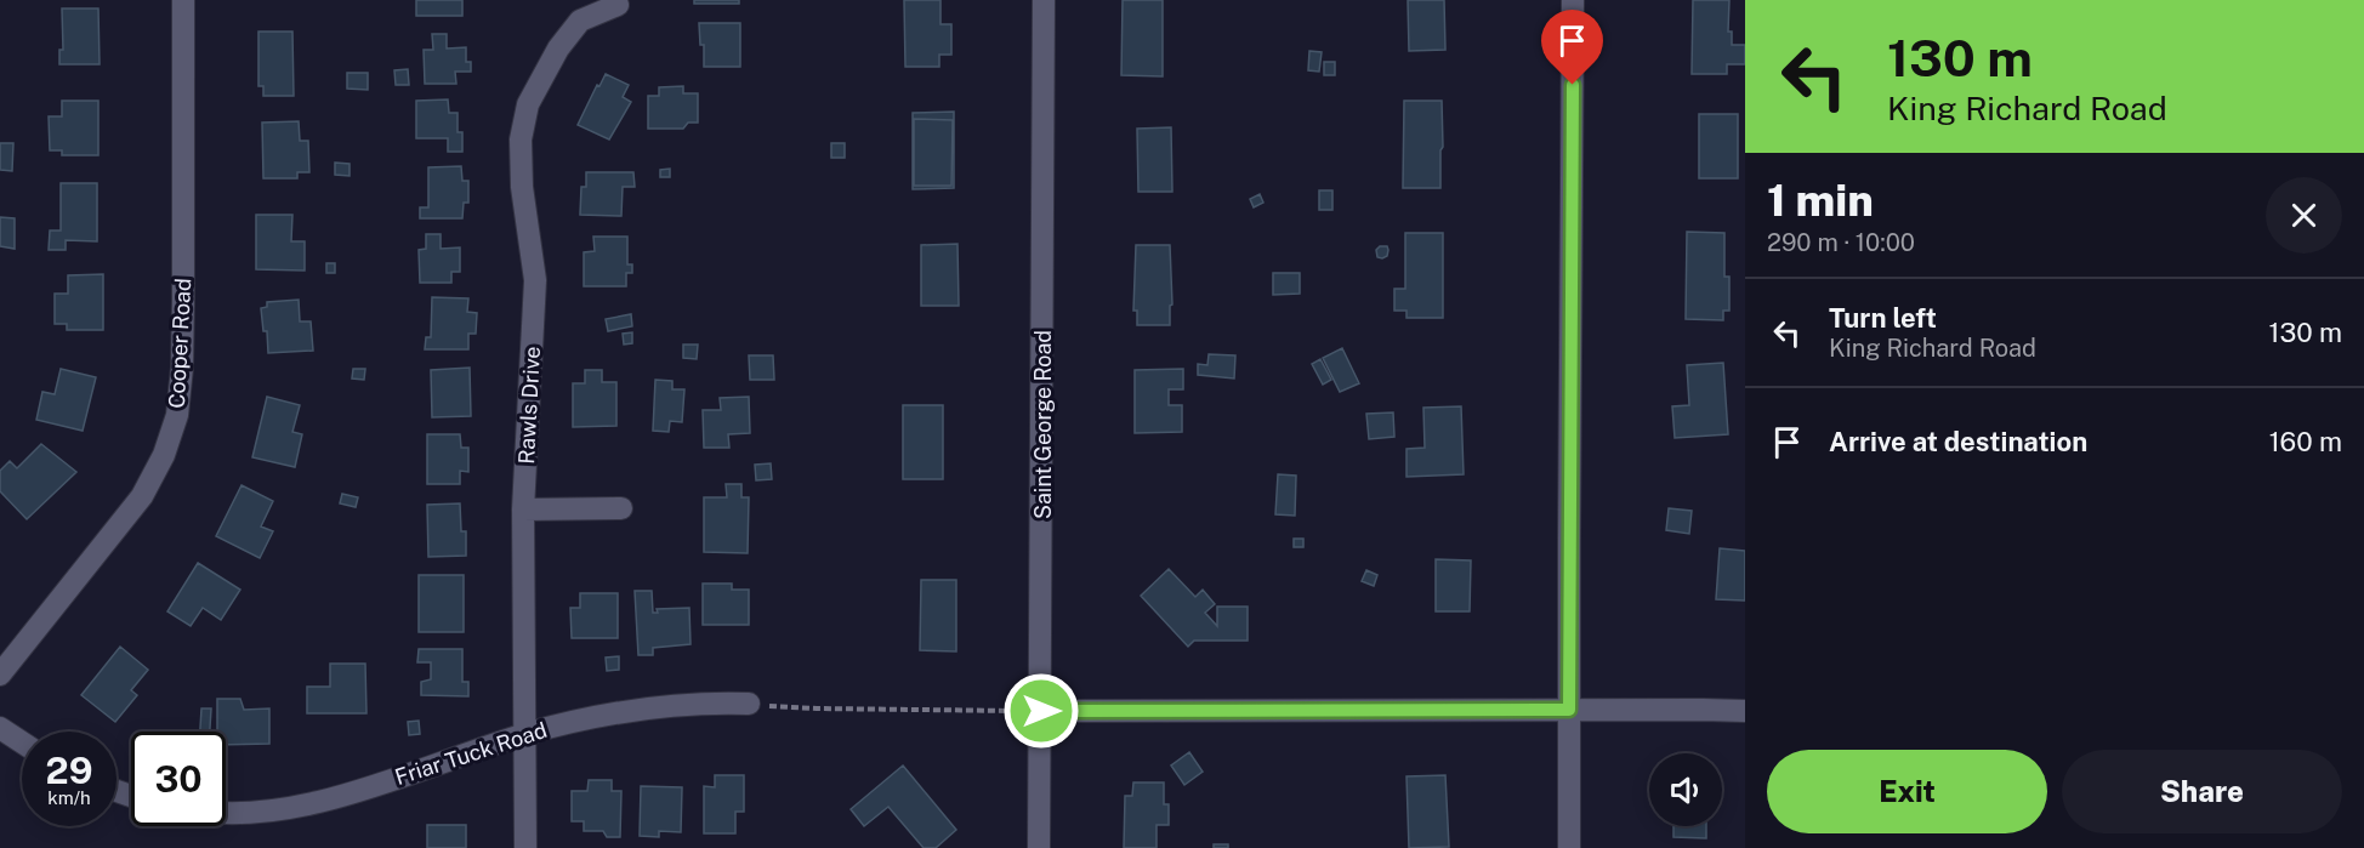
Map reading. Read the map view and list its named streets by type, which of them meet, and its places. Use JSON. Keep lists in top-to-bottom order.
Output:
{
  "streets": {
    "street": [
      "Cooper Road",
      "Rawls Drive",
      "Saint George Road",
      "Friar Tuck Road"
    ]
  },
  "crossings": [
    ["Rawls Drive", "Friar Tuck Road"]
  ],
  "page": {
    "turn": ["130 m", "King Richard Road"],
    "heading": ["1 min", "290 m · 10:00"],
    "list": [
      {
        "name": "Turn left",
        "note": "King Richard Road",
        "value": "130 m"
      },
      {
        "name": "Arrive at destination",
        "value": "160 m"
      }
    ],
    "speed": "29 km/h",
    "limit": "30",
    "buttons": ["Exit", "Share"]
  }
}
